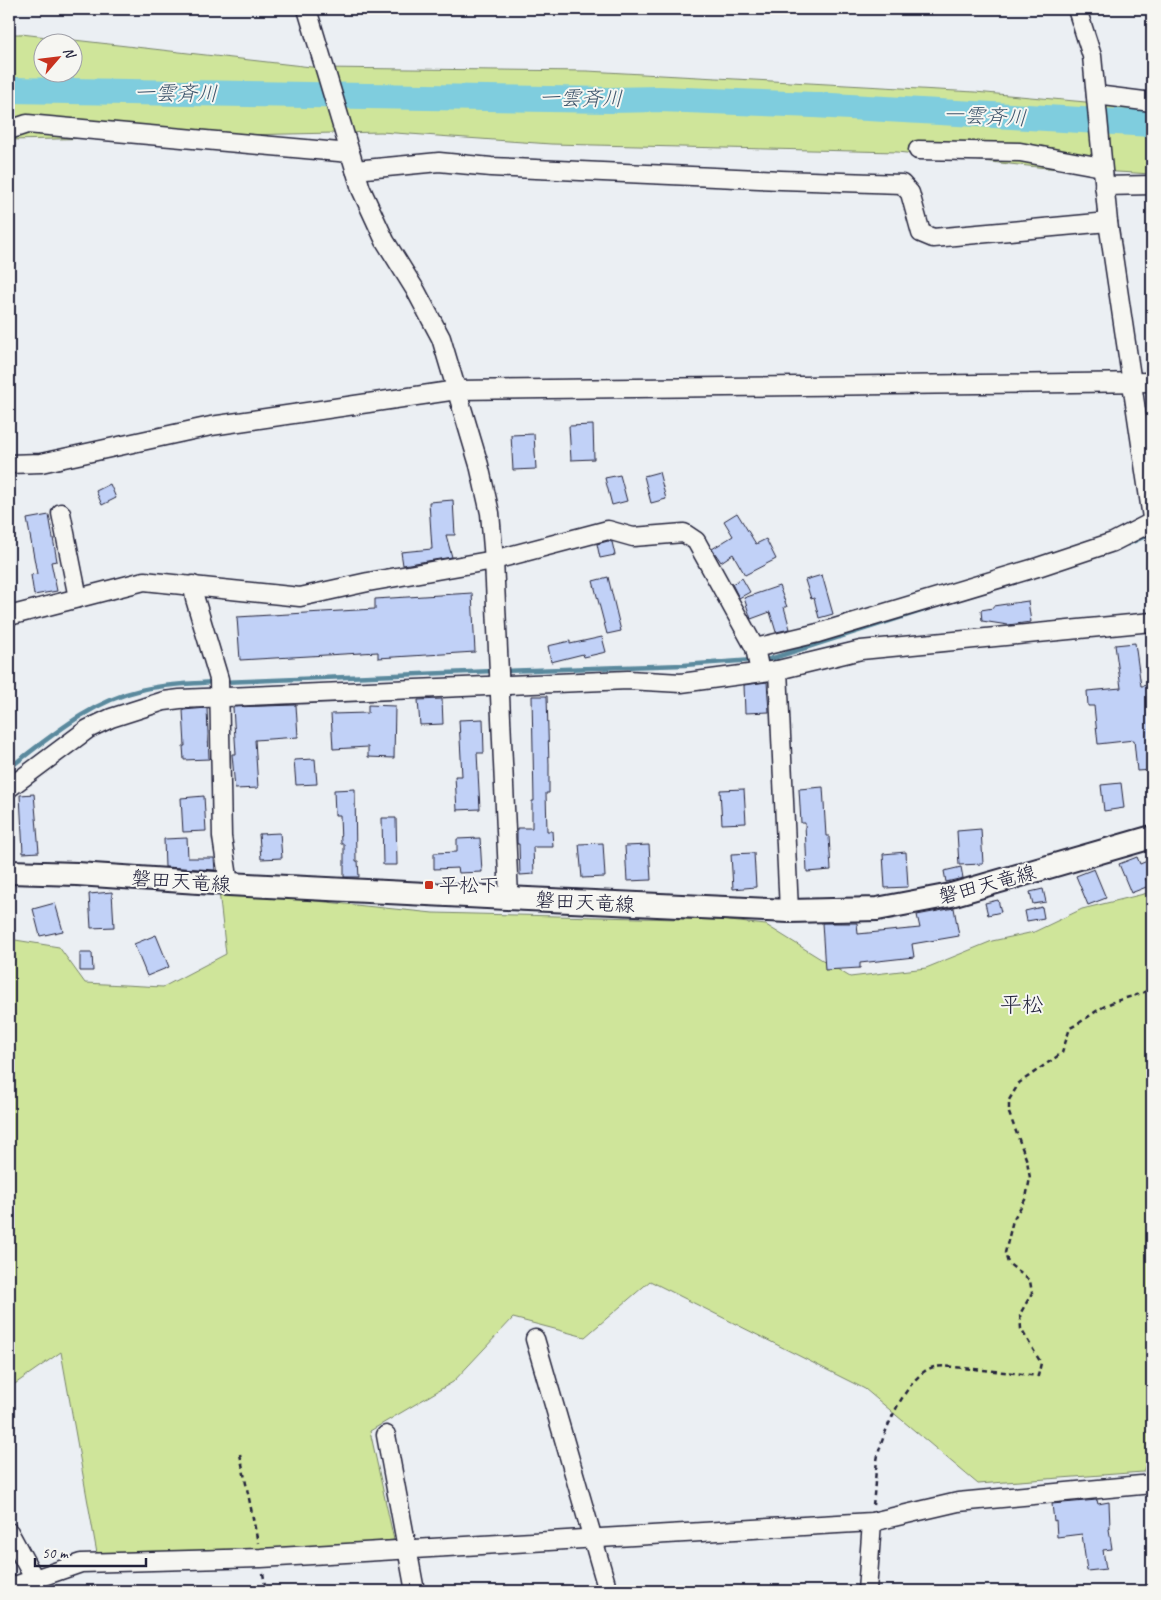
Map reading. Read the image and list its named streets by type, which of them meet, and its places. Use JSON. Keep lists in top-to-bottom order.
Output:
{
  "streets": {
    "main road": ["磐田天竜線"]
  },
  "districts": ["平松"],
  "water": ["一雲斉川"],
  "places": {
    "transit": ["平松下"]
  },
  "scale_bar": "50 m",
  "north": "top right"
}
